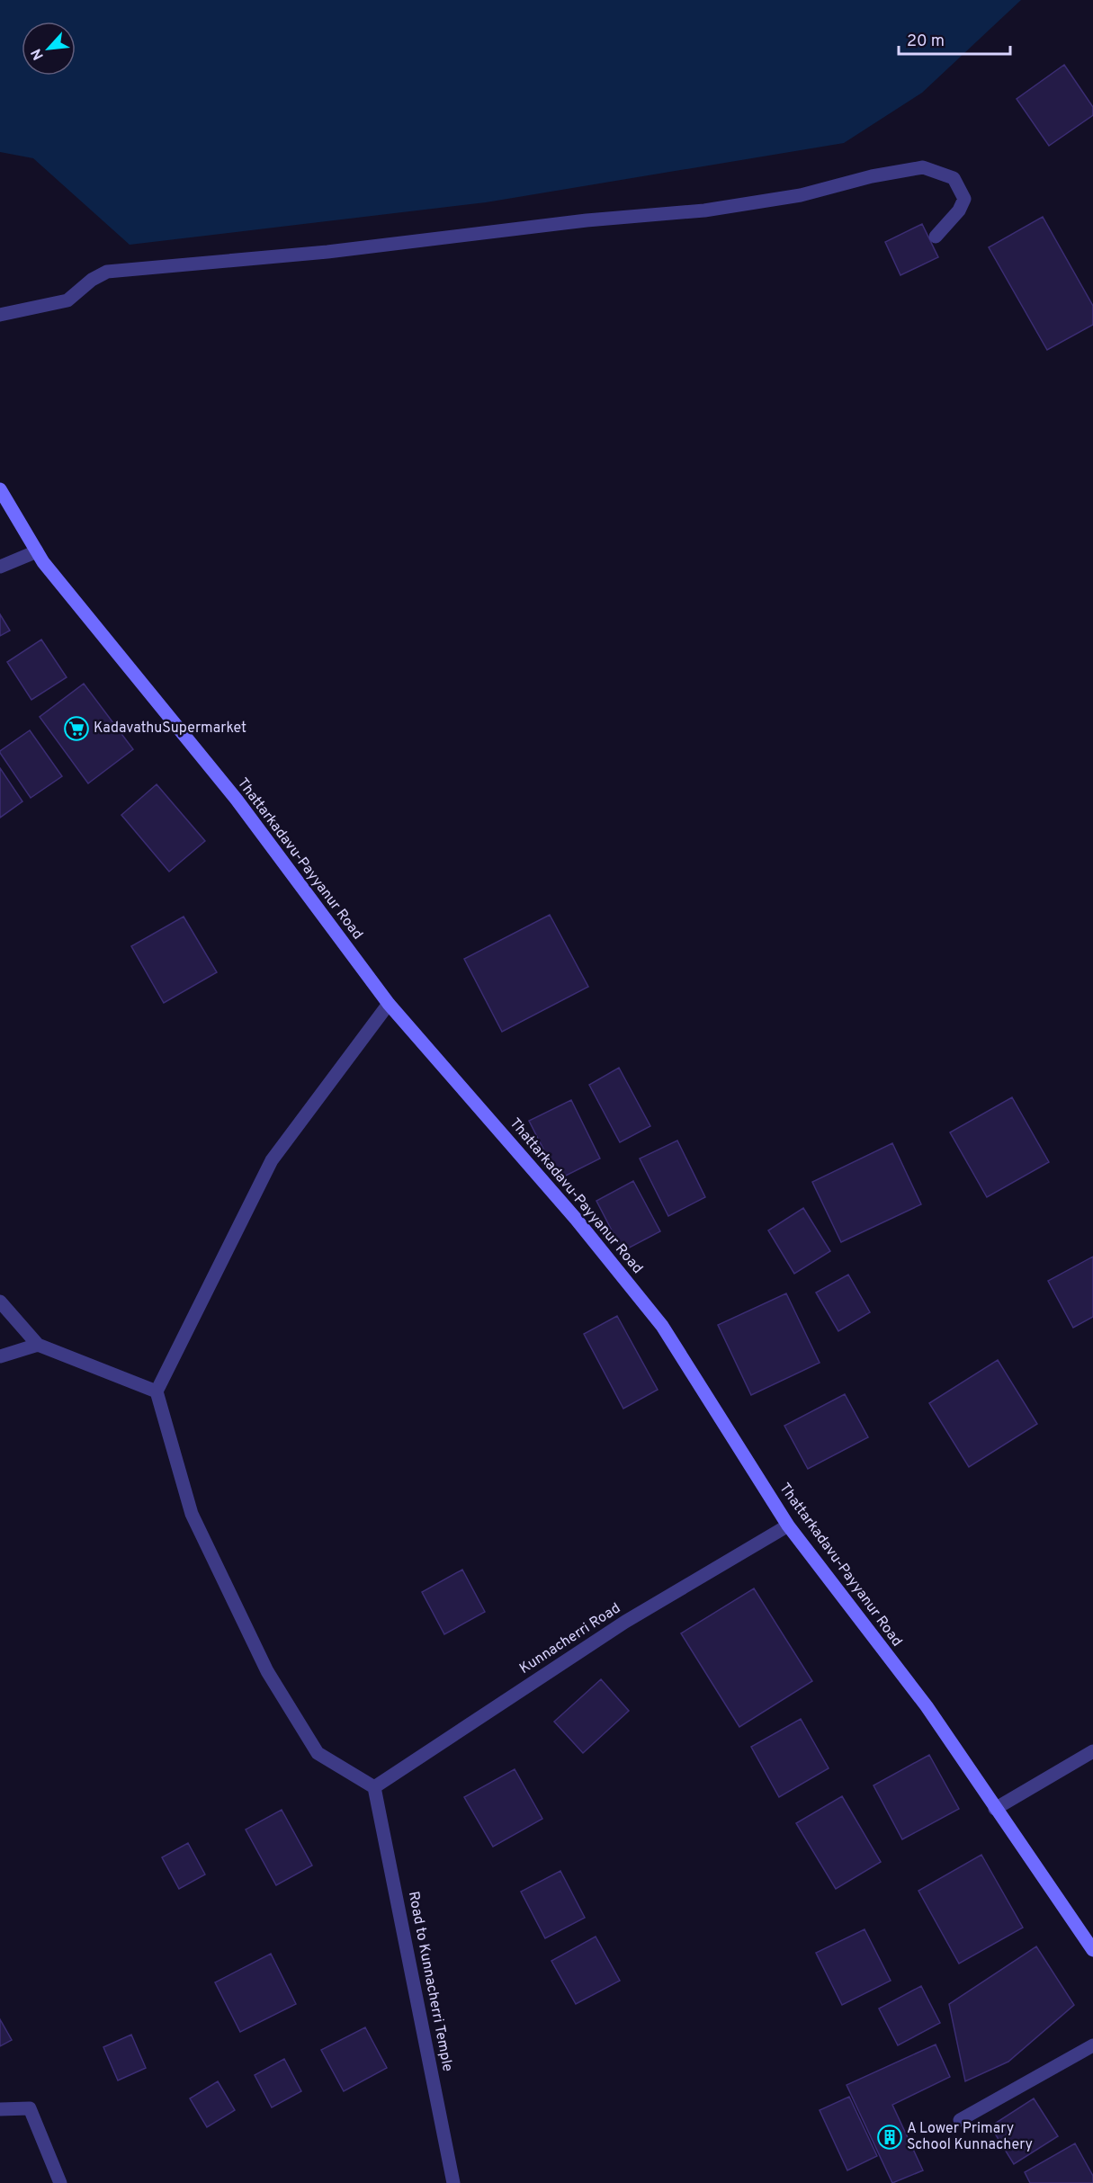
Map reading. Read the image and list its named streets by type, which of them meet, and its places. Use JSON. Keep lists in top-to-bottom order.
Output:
{
  "streets": {
    "main road": ["Thattarkadavu-Payyanur Road"],
    "street": ["Kunnacherri Road", "Road to Kunnacherri Temple"]
  },
  "crossings": [
    ["Thattarkadavu-Payyanur Road", "Kunnacherri Road"],
    ["Kunnacherri Road", "Road to Kunnacherri Temple"]
  ],
  "places": {
    "supermarket": ["KadavathuSupermarket"],
    "building": ["A Lower Primary School Kunnachery"]
  },
  "scale_bar": "20 m",
  "north": "bottom left"
}
